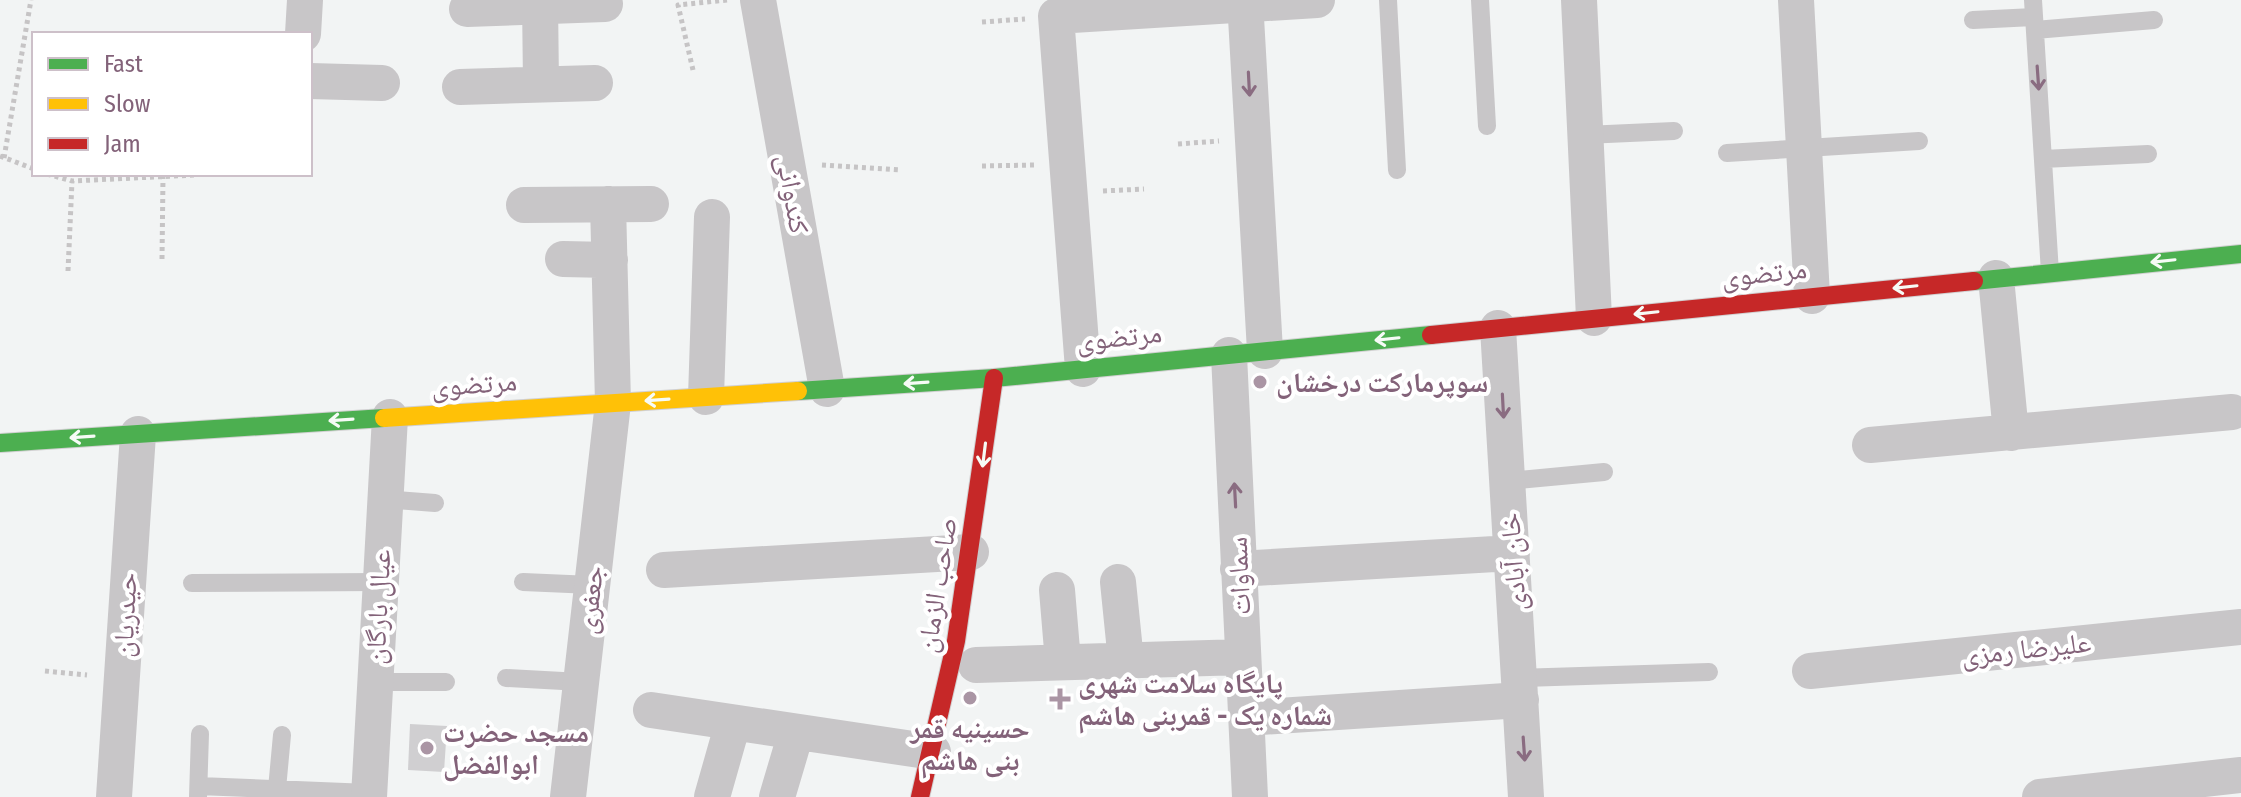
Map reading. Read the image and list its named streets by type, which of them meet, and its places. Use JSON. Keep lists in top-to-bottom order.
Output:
{
  "streets": {
    "street": [
      "کندوانی",
      "مرتضوی",
      "خان آبادی",
      "سماوات",
      "صاحب الزمان",
      "جعفری",
      "عیال بارگان",
      "حیدریان",
      "علیرضا رمزی"
    ]
  },
  "crossings": [
    ["کندوانی", "مرتضوی"],
    ["مرتضوی", "خان آبادی"],
    ["مرتضوی", "سماوات"],
    ["مرتضوی", "صاحب الزمان"],
    ["مرتضوی", "جعفری"],
    ["مرتضوی", "عیال بارگان"],
    ["مرتضوی", "حیدریان"]
  ],
  "one_way": [
    "مرتضوی",
    "خان آبادی",
    "سماوات",
    "صاحب الزمان"
  ],
  "places": {
    "other": ["سوپرمارکت درخشان", "حسینیه قمر بنی هاشم", "مسجد حضرت ابوالفضل"],
    "health": ["پایگاه سلامت شهری شماره یک - قمربنی هاشم"]
  },
  "legend": ["Fast", "Slow", "Jam"]
}
